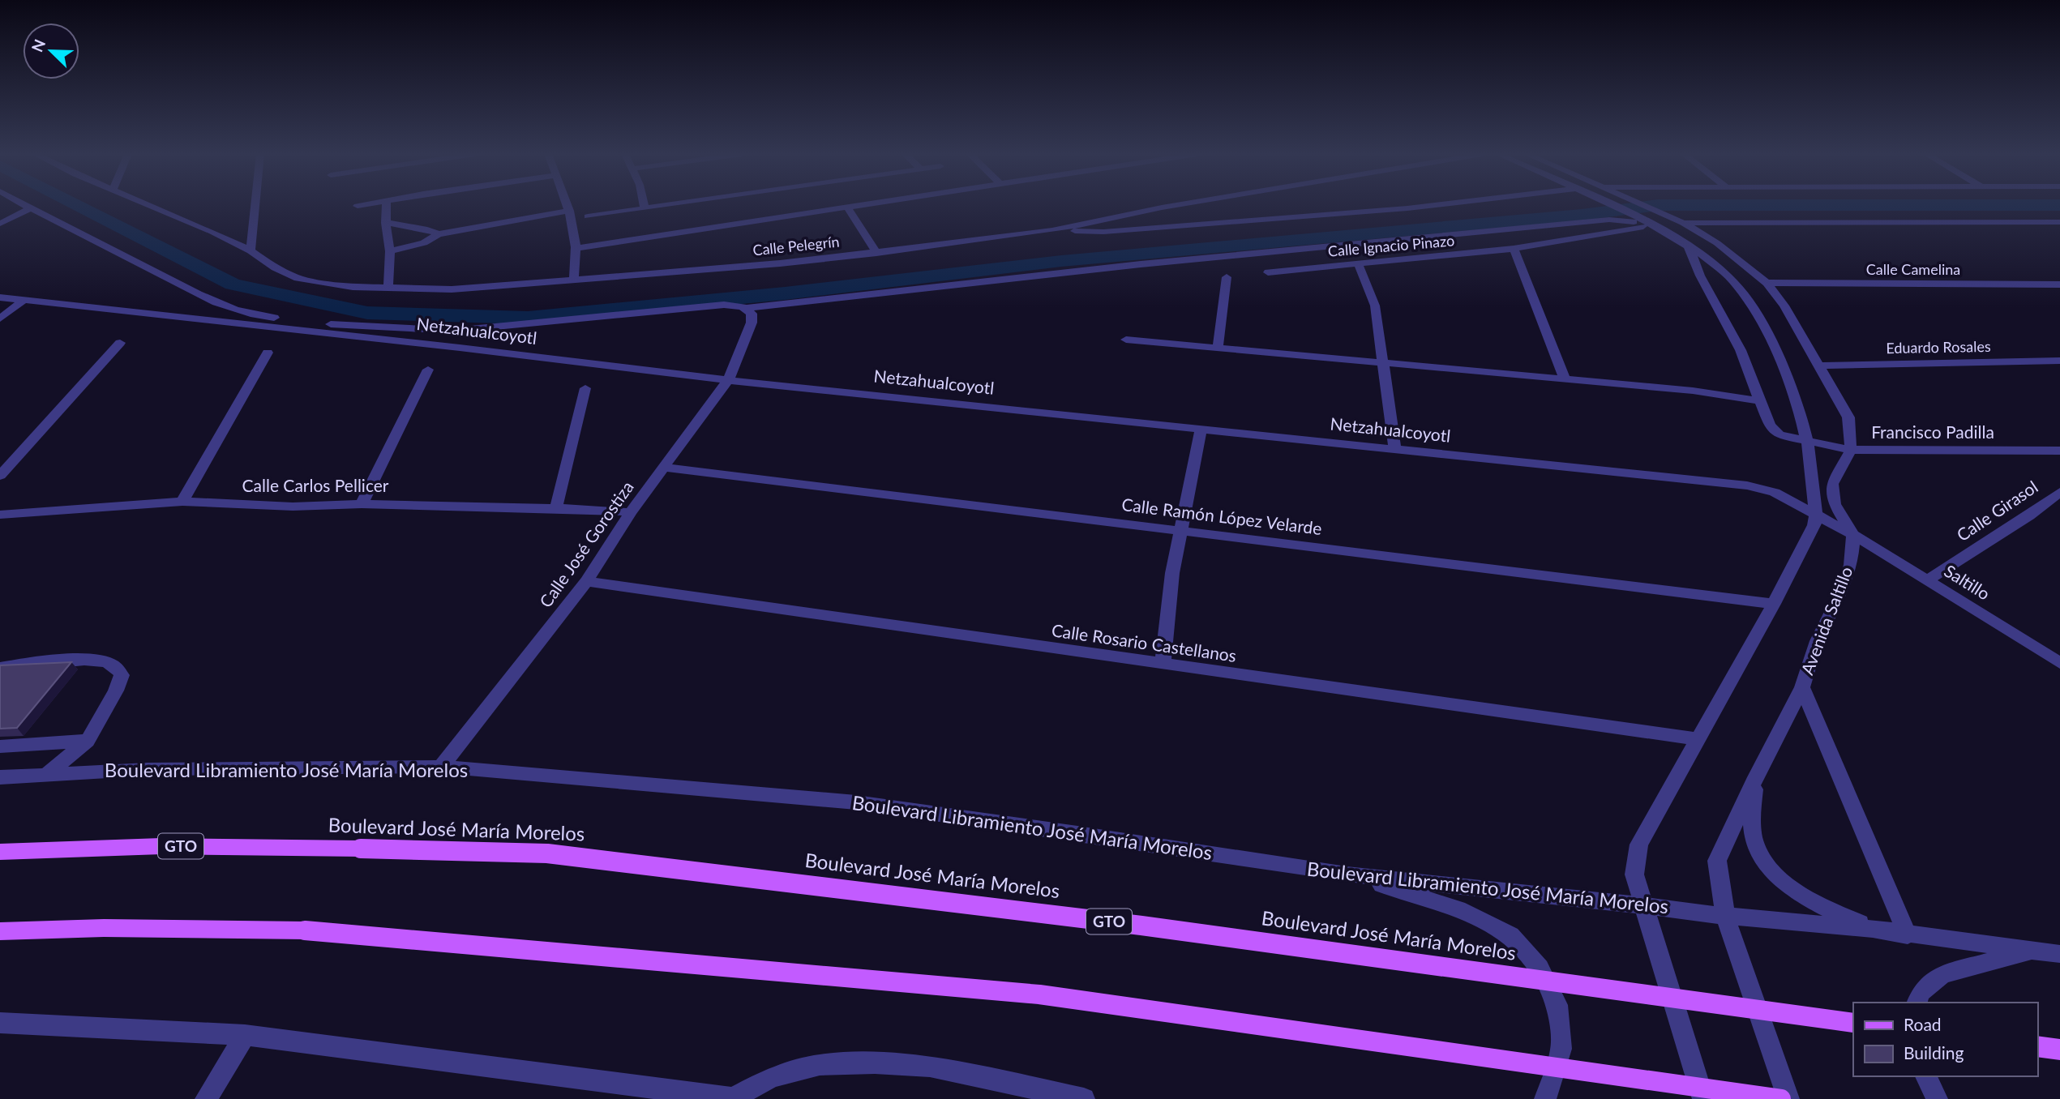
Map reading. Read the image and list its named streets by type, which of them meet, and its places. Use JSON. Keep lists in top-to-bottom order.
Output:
{
  "streets": {
    "main road": ["Boulevard José María Morelos", "GTO"],
    "street": [
      "Calle Pelegrín",
      "Calle Ignacio Pinazo",
      "Calle Camelina",
      "Netzahualcoyotl",
      "Eduardo Rosales",
      "Francisco Padilla",
      "Calle Carlos Pellicer",
      "Calle Girasol",
      "Calle Ramón López Velarde",
      "Calle José Gorostiza",
      "Saltillo",
      "Avenida Saltillo",
      "Calle Rosario Castellanos",
      "Boulevard Libramiento José María Morelos"
    ]
  },
  "crossings": [
    ["Netzahualcoyotl", "Calle José Gorostiza"],
    ["Netzahualcoyotl", "Saltillo"],
    ["Netzahualcoyotl", "Avenida Saltillo"],
    ["Calle Carlos Pellicer", "Calle José Gorostiza"],
    ["Calle Girasol", "Saltillo"],
    ["Calle Ramón López Velarde", "Calle José Gorostiza"],
    ["Calle José Gorostiza", "Calle Rosario Castellanos"],
    ["Calle José Gorostiza", "Boulevard Libramiento José María Morelos"],
    ["Saltillo", "Avenida Saltillo"],
    ["Avenida Saltillo", "Boulevard Libramiento José María Morelos"]
  ],
  "legend": ["Road", "Building"],
  "north": "top left"
}
